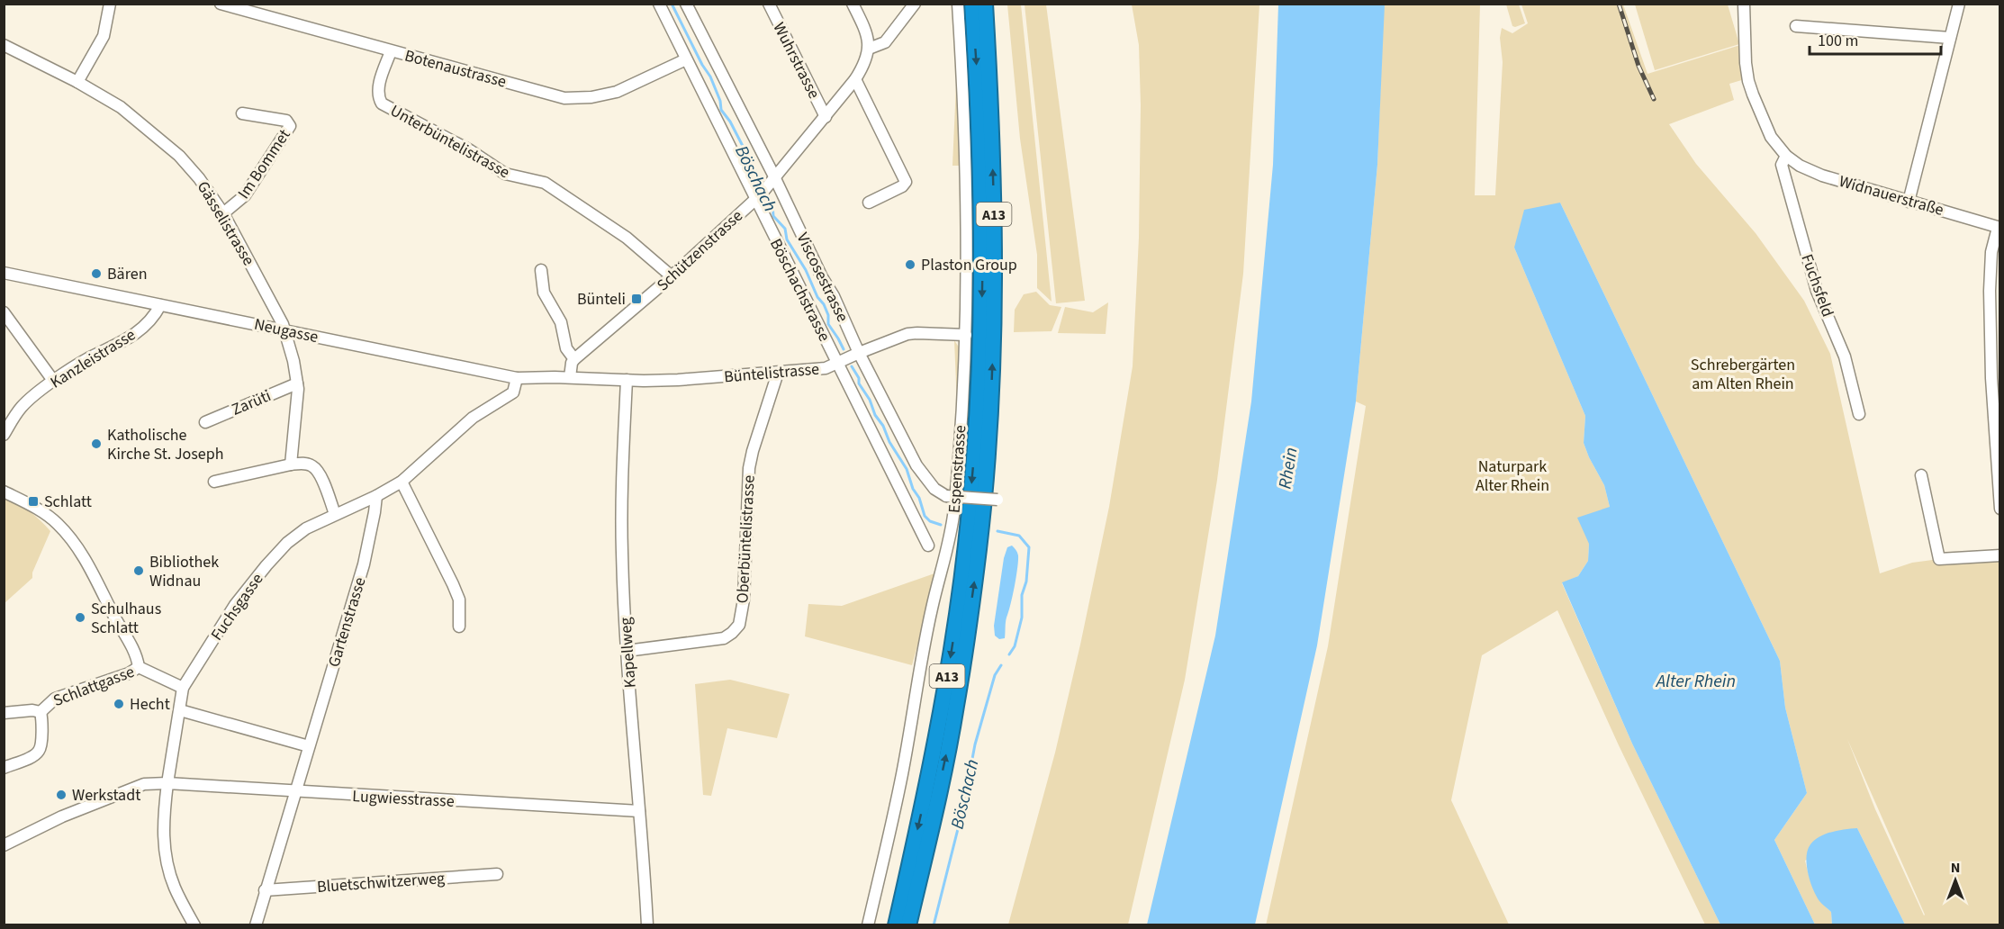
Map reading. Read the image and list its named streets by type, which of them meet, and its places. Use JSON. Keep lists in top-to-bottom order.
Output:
{
  "streets": {
    "highway": ["A13"],
    "street": [
      "Wuhrstrasse",
      "Botenaustrasse",
      "Unterbüntelistrasse",
      "Im Bommet",
      "Widnauerstraße",
      "Gässelistrasse",
      "Schützenstrasse",
      "Viscosestrasse",
      "Fuchsfeld",
      "Böschachstrasse",
      "Neugasse",
      "Kanzleistrasse",
      "Büntelistrasse",
      "Zarüti",
      "Espenstrasse",
      "Oberbüntelistrasse",
      "Fuchsgasse",
      "Gartenstrasse",
      "Kapellweg",
      "Schlattgasse",
      "Lugwiesstrasse",
      "Bluetschwitzerweg"
    ]
  },
  "crossings": [
    ["Wuhrstrasse", "Schützenstrasse"],
    ["Botenaustrasse", "Unterbüntelistrasse"],
    ["Botenaustrasse", "Böschachstrasse"],
    ["Unterbüntelistrasse", "Schützenstrasse"],
    ["Im Bommet", "Gässelistrasse"],
    ["Widnauerstraße", "Fuchsfeld"],
    ["Gässelistrasse", "Neugasse"],
    ["Gässelistrasse", "Zarüti"],
    ["Schützenstrasse", "Viscosestrasse"],
    ["Schützenstrasse", "Böschachstrasse"],
    ["Viscosestrasse", "Büntelistrasse"],
    ["Böschachstrasse", "Büntelistrasse"],
    ["Neugasse", "Kanzleistrasse"],
    ["Neugasse", "Büntelistrasse"],
    ["Neugasse", "Fuchsgasse"],
    ["Büntelistrasse", "Espenstrasse"],
    ["Büntelistrasse", "Oberbüntelistrasse"],
    ["Büntelistrasse", "Kapellweg"],
    ["Oberbüntelistrasse", "Kapellweg"],
    ["Fuchsgasse", "Gartenstrasse"],
    ["Fuchsgasse", "Schlattgasse"],
    ["Fuchsgasse", "Lugwiesstrasse"],
    ["Gartenstrasse", "Lugwiesstrasse"],
    ["Gartenstrasse", "Bluetschwitzerweg"],
    ["Kapellweg", "Lugwiesstrasse"]
  ],
  "water": ["Böschach", "Rhein", "Alter Rhein"],
  "parks": ["Schrebergärten am Alten Rhein", "Naturpark Alter Rhein"],
  "places": {
    "other": [
      "Plaston Group",
      "Bären",
      "Katholische Kirche St. Joseph",
      "Bibliothek Widnau",
      "Schulhaus Schlatt",
      "Hecht",
      "Werkstadt"
    ],
    "transit": ["Bünteli", "Schlatt"]
  },
  "scale_bar": "100 m",
  "north": "top"
}
